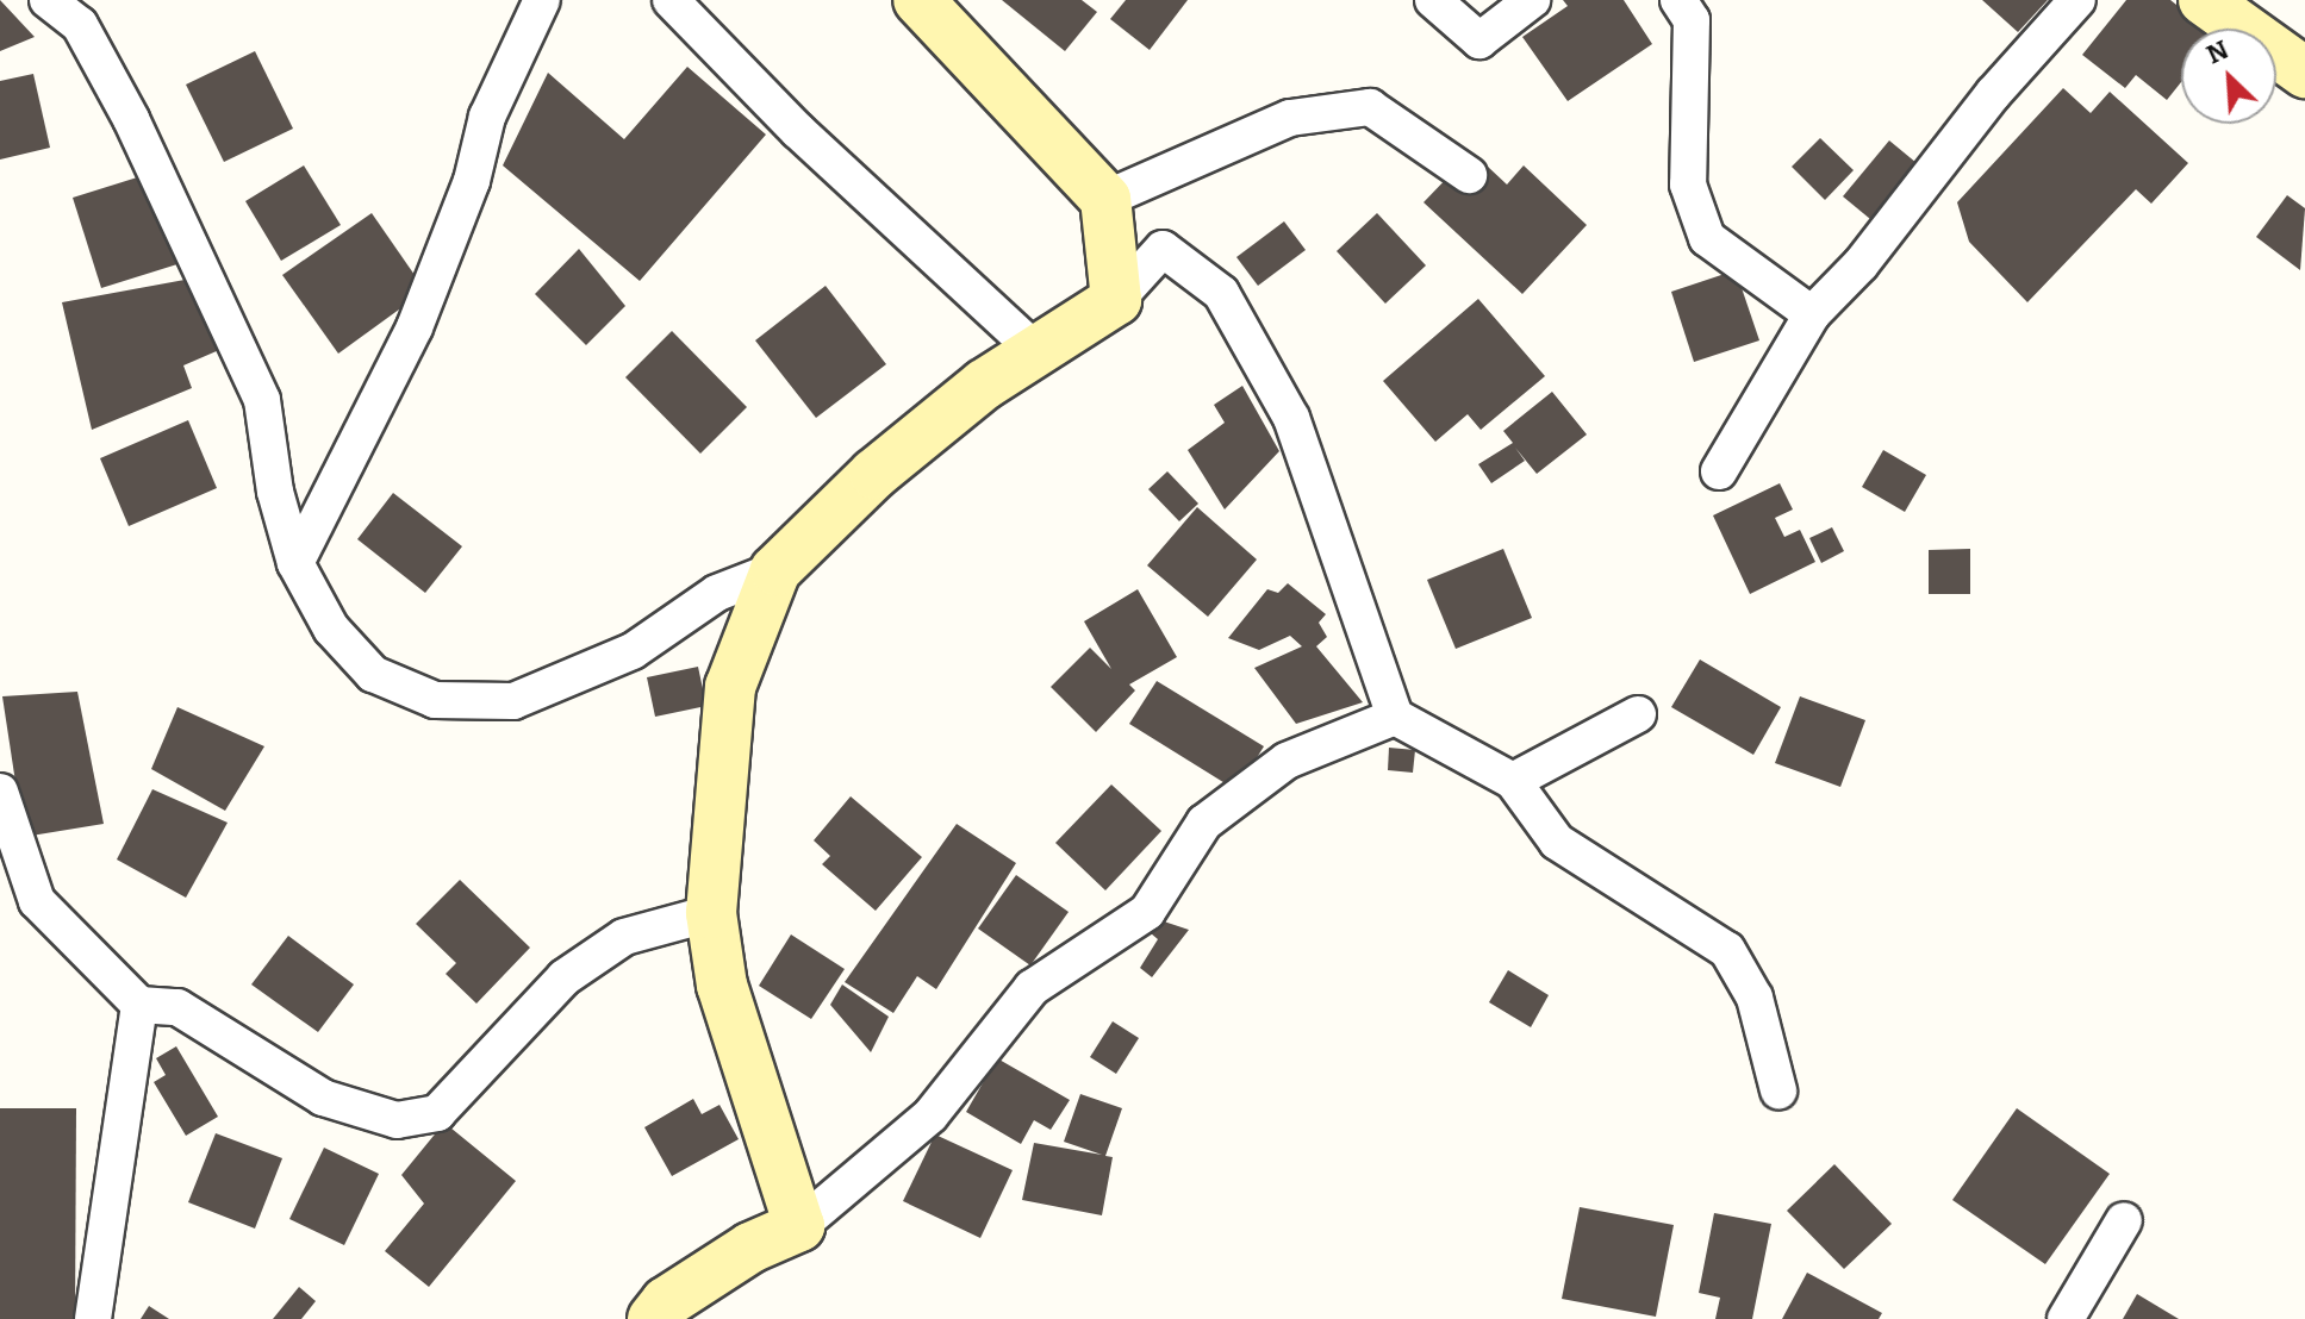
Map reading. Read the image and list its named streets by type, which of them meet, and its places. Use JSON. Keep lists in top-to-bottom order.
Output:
{
  "north": "top left"
}
